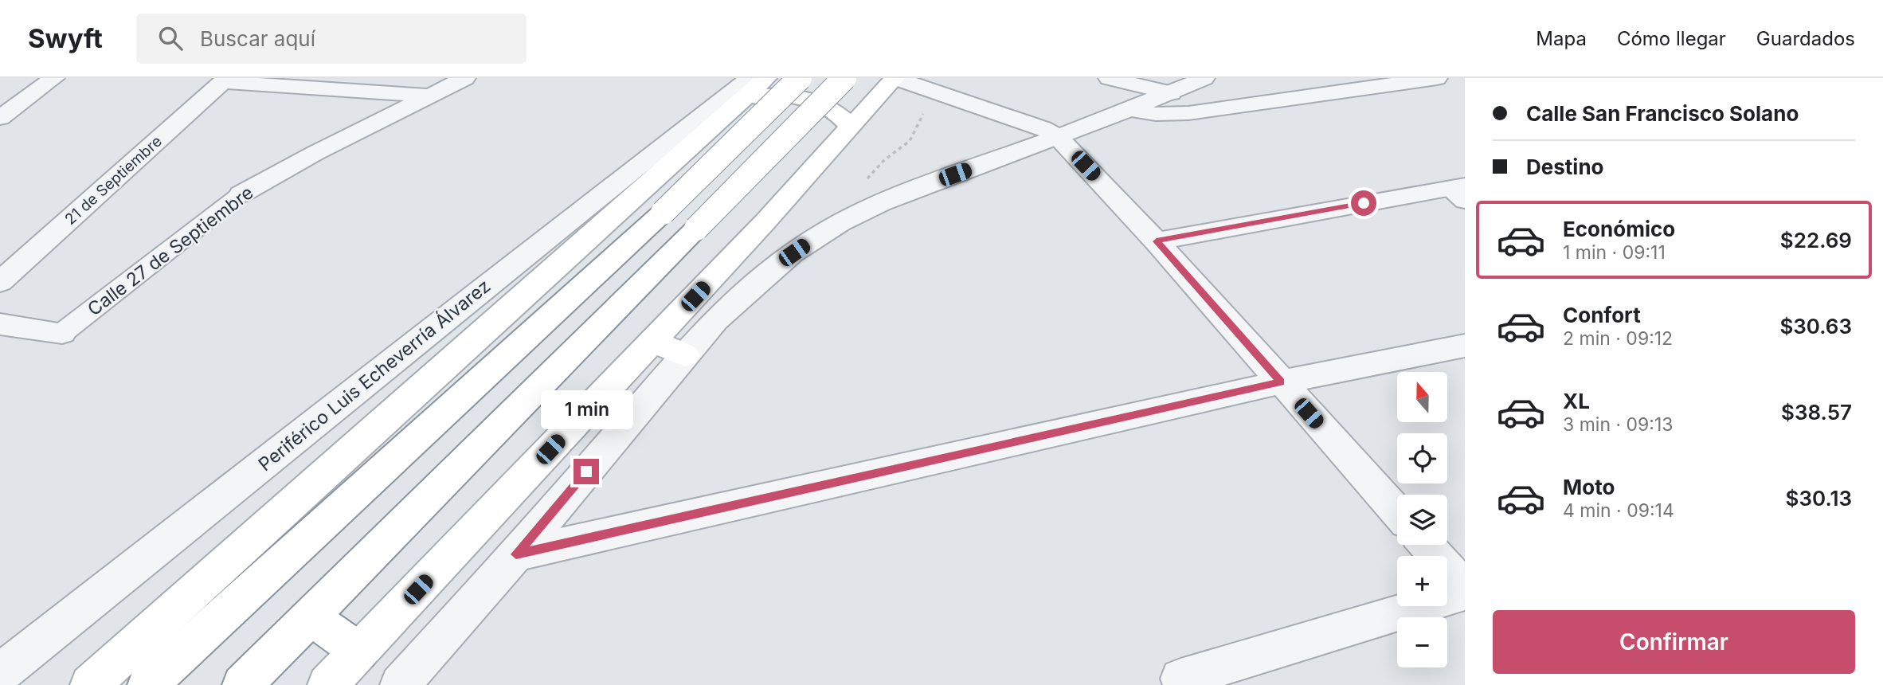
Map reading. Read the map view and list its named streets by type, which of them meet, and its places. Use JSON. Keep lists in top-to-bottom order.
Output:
{
  "streets": {
    "main road": ["Periférico Luis Echeverría Álvarez"],
    "street": ["21 de Septiembre", "Calle 27 de Septiembre"]
  },
  "north": "top",
  "page": {
    "header": "Swyft",
    "search": "Buscar aquí",
    "nav": ["Mapa", "Cómo llegar", "Guardados"],
    "banner": ["Calle San Francisco Solano", "Destino"],
    "list": [
      {
        "name": "Económico",
        "note": "1 min · 09:11",
        "value": "$22.69"
      },
      {
        "name": "Confort",
        "note": "2 min · 09:12",
        "value": "$30.63"
      },
      {
        "name": "XL",
        "note": "3 min · 09:13",
        "value": "$38.57"
      },
      {
        "name": "Moto",
        "note": "4 min · 09:14",
        "value": "$30.13"
      }
    ],
    "map_buttons": ["+", "−"],
    "bubble": "1 min",
    "buttons": "Confirmar"
  }
}
